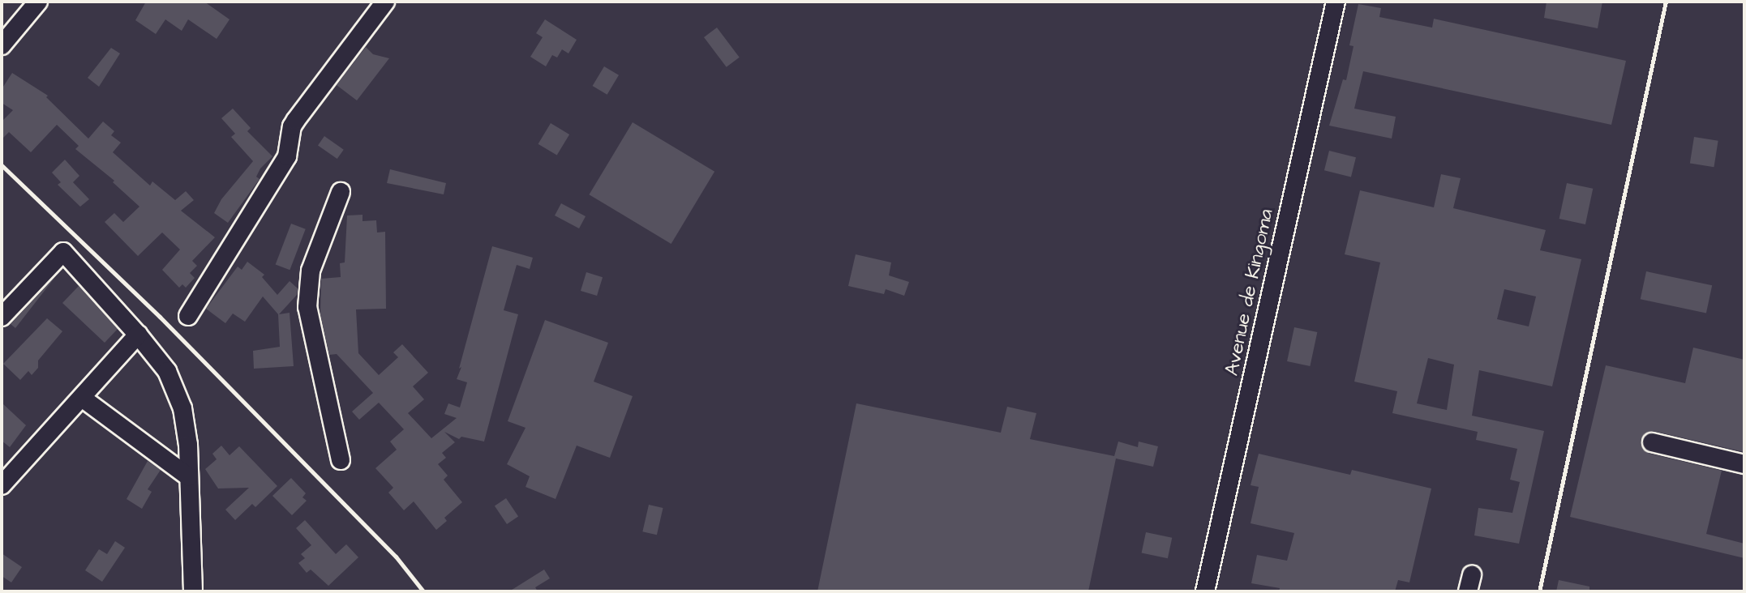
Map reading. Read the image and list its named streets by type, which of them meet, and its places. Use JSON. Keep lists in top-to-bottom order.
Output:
{
  "streets": {
    "street": ["Avenue de Kingoma"]
  }
}
